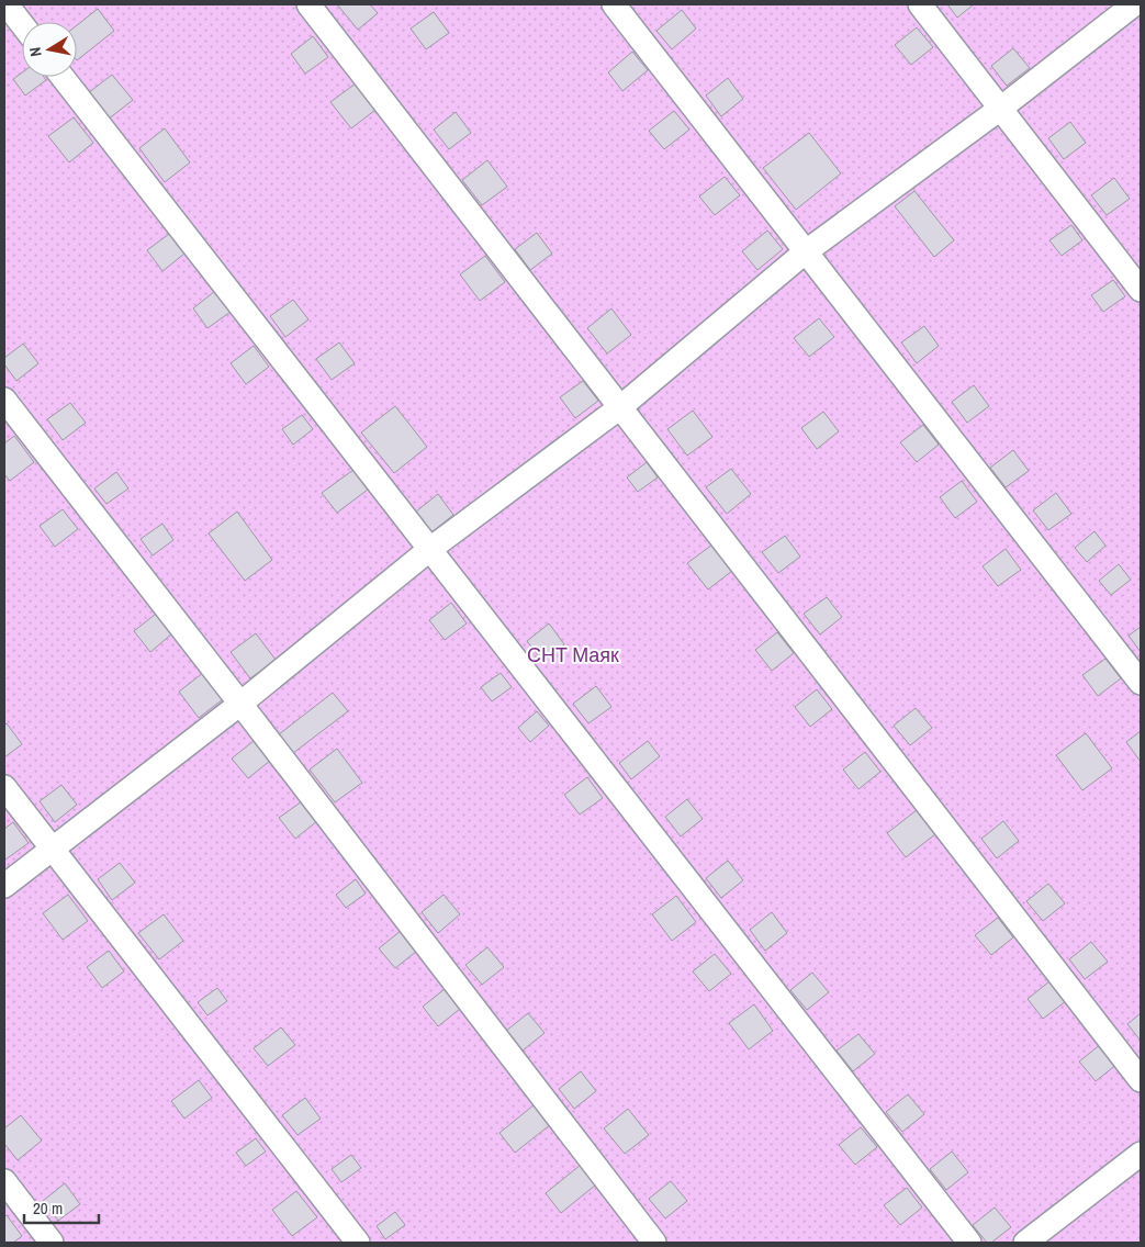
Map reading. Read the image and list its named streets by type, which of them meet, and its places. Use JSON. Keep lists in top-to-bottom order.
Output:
{
  "parks": ["СНТ Маяк"],
  "scale_bar": "20 m",
  "north": "left"
}
